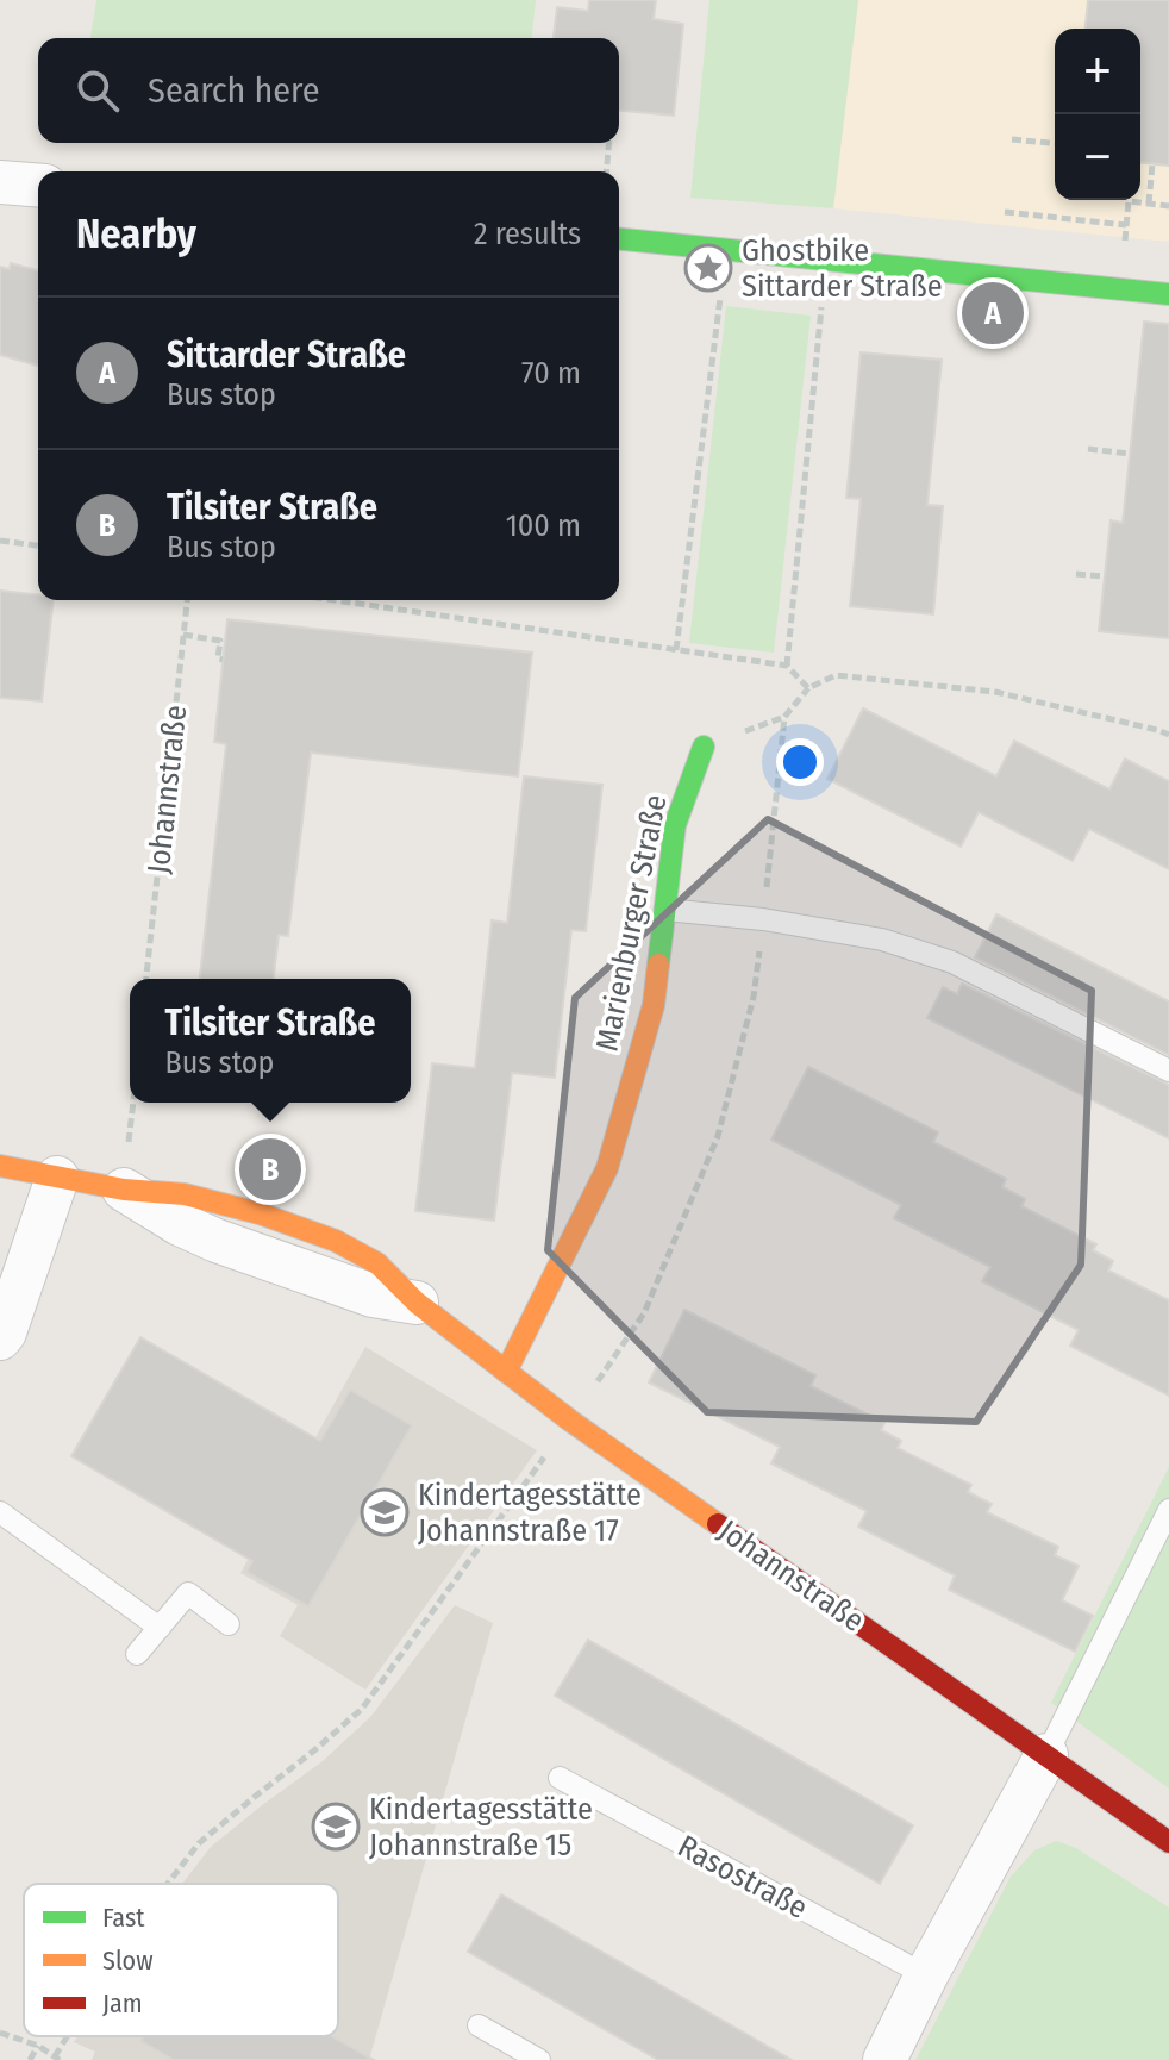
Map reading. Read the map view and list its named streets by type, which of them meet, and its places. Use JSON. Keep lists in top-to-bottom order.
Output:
{
  "streets": {
    "street": ["Johannstraße", "Marienburger Straße"],
    "lane": ["Rasostraße"]
  },
  "crossings": [
    ["Johannstraße", "Marienburger Straße"]
  ],
  "places": {
    "place": ["Ghostbike Sittarder Straße"],
    "school or university": ["Kindertagesstätte Johannstraße 17", "Kindertagesstätte Johannstraße 15"]
  },
  "legend": ["Fast", "Slow", "Jam"],
  "page": {
    "map_buttons": ["+", "−"],
    "search": "Search here",
    "heading": ["Nearby", "2 results"],
    "pins": ["A", "B"],
    "list": [
      {
        "mark": "A",
        "name": "Sittarder Straße",
        "note": "Bus stop",
        "value": "70 m"
      },
      {
        "mark": "B",
        "name": "Tilsiter Straße",
        "note": "Bus stop",
        "value": "100 m"
      }
    ],
    "popup": ["Tilsiter Straße", "Bus stop"]
  }
}
